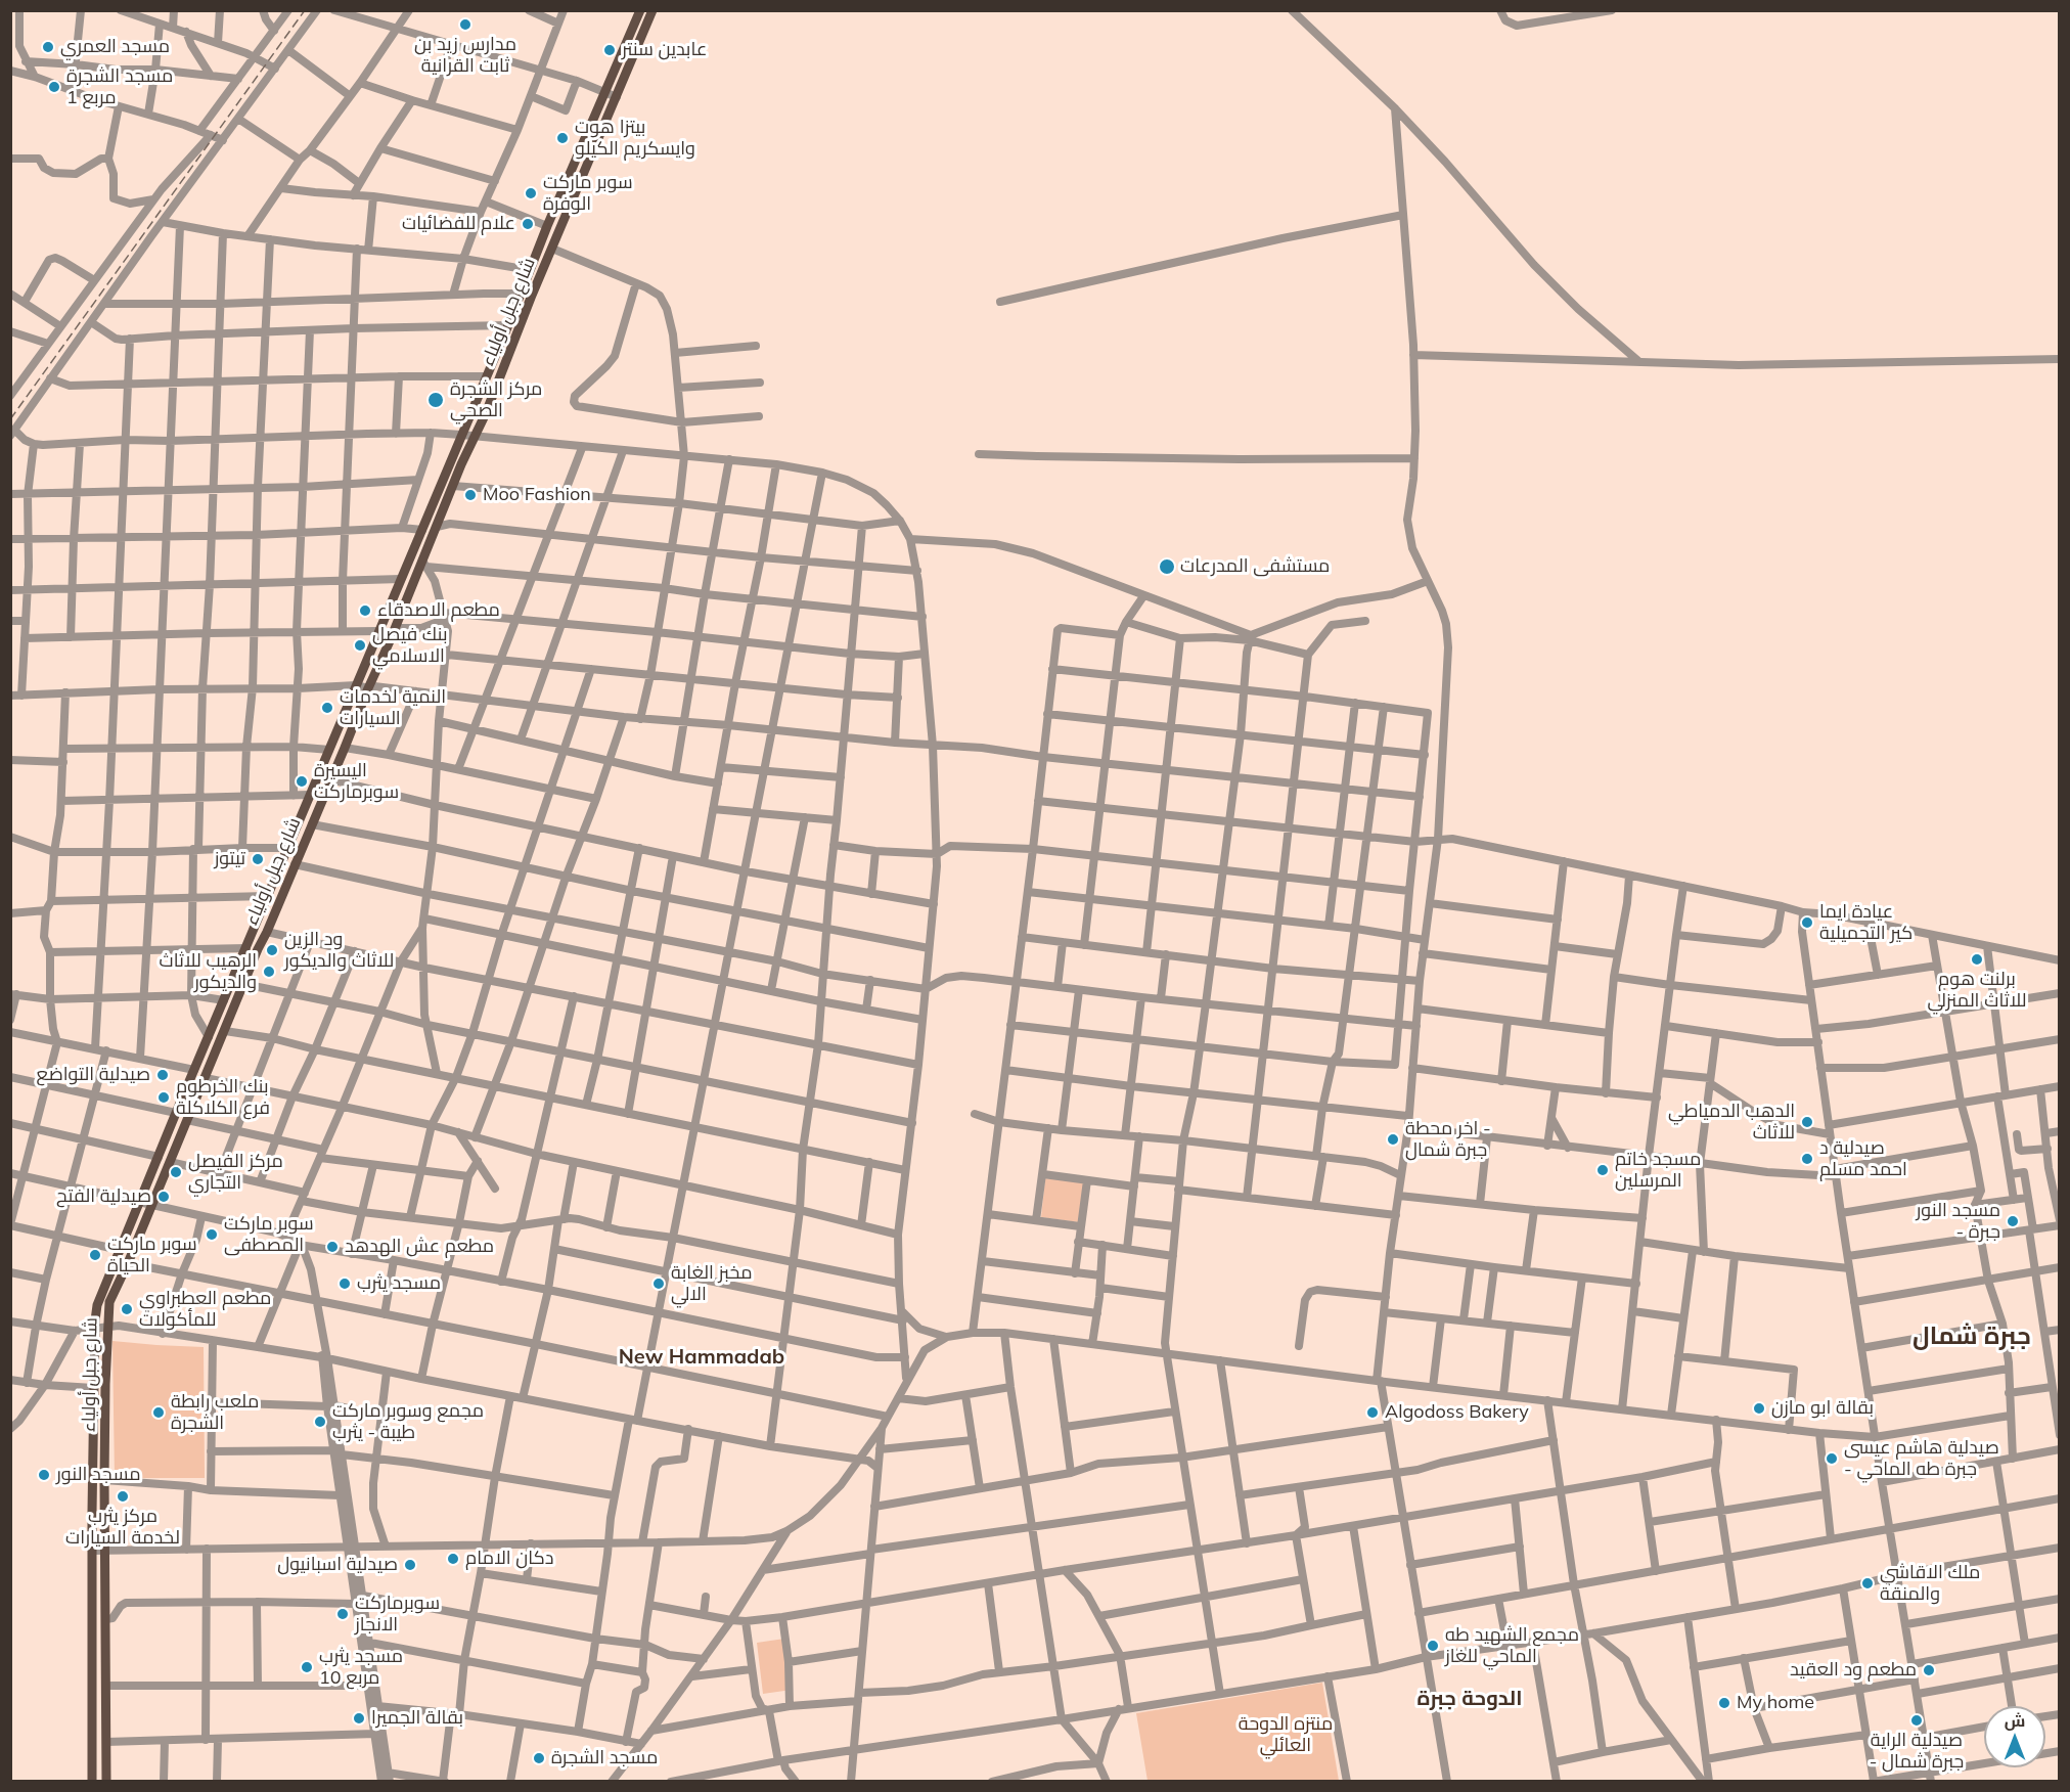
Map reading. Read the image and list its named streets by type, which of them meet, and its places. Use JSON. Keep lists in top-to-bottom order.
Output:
{
  "streets": {
    "main road": ["شارع جبل أولياء"]
  },
  "districts": ["جبرة شمال", "New Hammadab", "الدوحة جبرة"],
  "parks": ["منتزه الدوحة العائلي"],
  "places": [
    "مدارس زيد بن ثابت القرانية",
    "مسجد العمري",
    "عابدين سنتر",
    "مسجد الشجرة مربع 1",
    "بيتزا هوت وايسكريم الكيلو",
    "سوبر ماركت الوفرة",
    "علام للفضائيات",
    "مركز الشجرة الصحي",
    "Moo Fashion",
    "مستشفى المدرعات",
    "مطعم الاصدقاء",
    "بنك فيصل الاسلامي",
    "النمية لخدمات السيارات",
    "اليسيرة سوبرماركت",
    "تيتوز",
    "عيادة ايما كير التجميلية",
    "ود الزين للاثاث والديكور",
    "برلنت هوم للاثاث المنزلي",
    "الرهيب للاثاث والديكور",
    "صيدلية التواضع",
    "بنك الخرطوم فرع الكلاكلة",
    "الدهب الدمياطي للاثاث",
    "اخر محطة - جبرة شمال",
    "صيدلية د احمد مسلم",
    "مسجد خاتم المرسلين",
    "مركز الفيصل التجاري",
    "صيدلية الفتح",
    "مسجد النور - جبرة",
    "سوبر ماركت المصطفى",
    "مطعم عش الهدهد",
    "سوبر ماركت الحياة",
    "مسجد يثرب",
    "مخبز الغابة الالي",
    "مطعم العطبراوي للمأكولات",
    "بقالة ابو مازن",
    "ملعب رابطة الشجرة",
    "Algodoss Bakery",
    "مجمع وسوبر ماركت طيبة - يثرب",
    "صيدلية هاشم عيسى - جبرة طه الماحي",
    "مسجد النور",
    "مركز يثرب لخدمة السيارات",
    "دكان الامام",
    "صيدلية اسبانيول",
    "ملك الاقاشي والمنقة",
    "سوبرماركت الانجاز",
    "مجمع الشهيد طه الماحي للغاز",
    "مسجد يثرب مربع 10",
    "مطعم ود العقيد",
    "My home",
    "بقالة الجميرا",
    "صيدلية الراية - جبرة شمال",
    "مسجد الشجرة"
  ],
  "north": "top"
}
